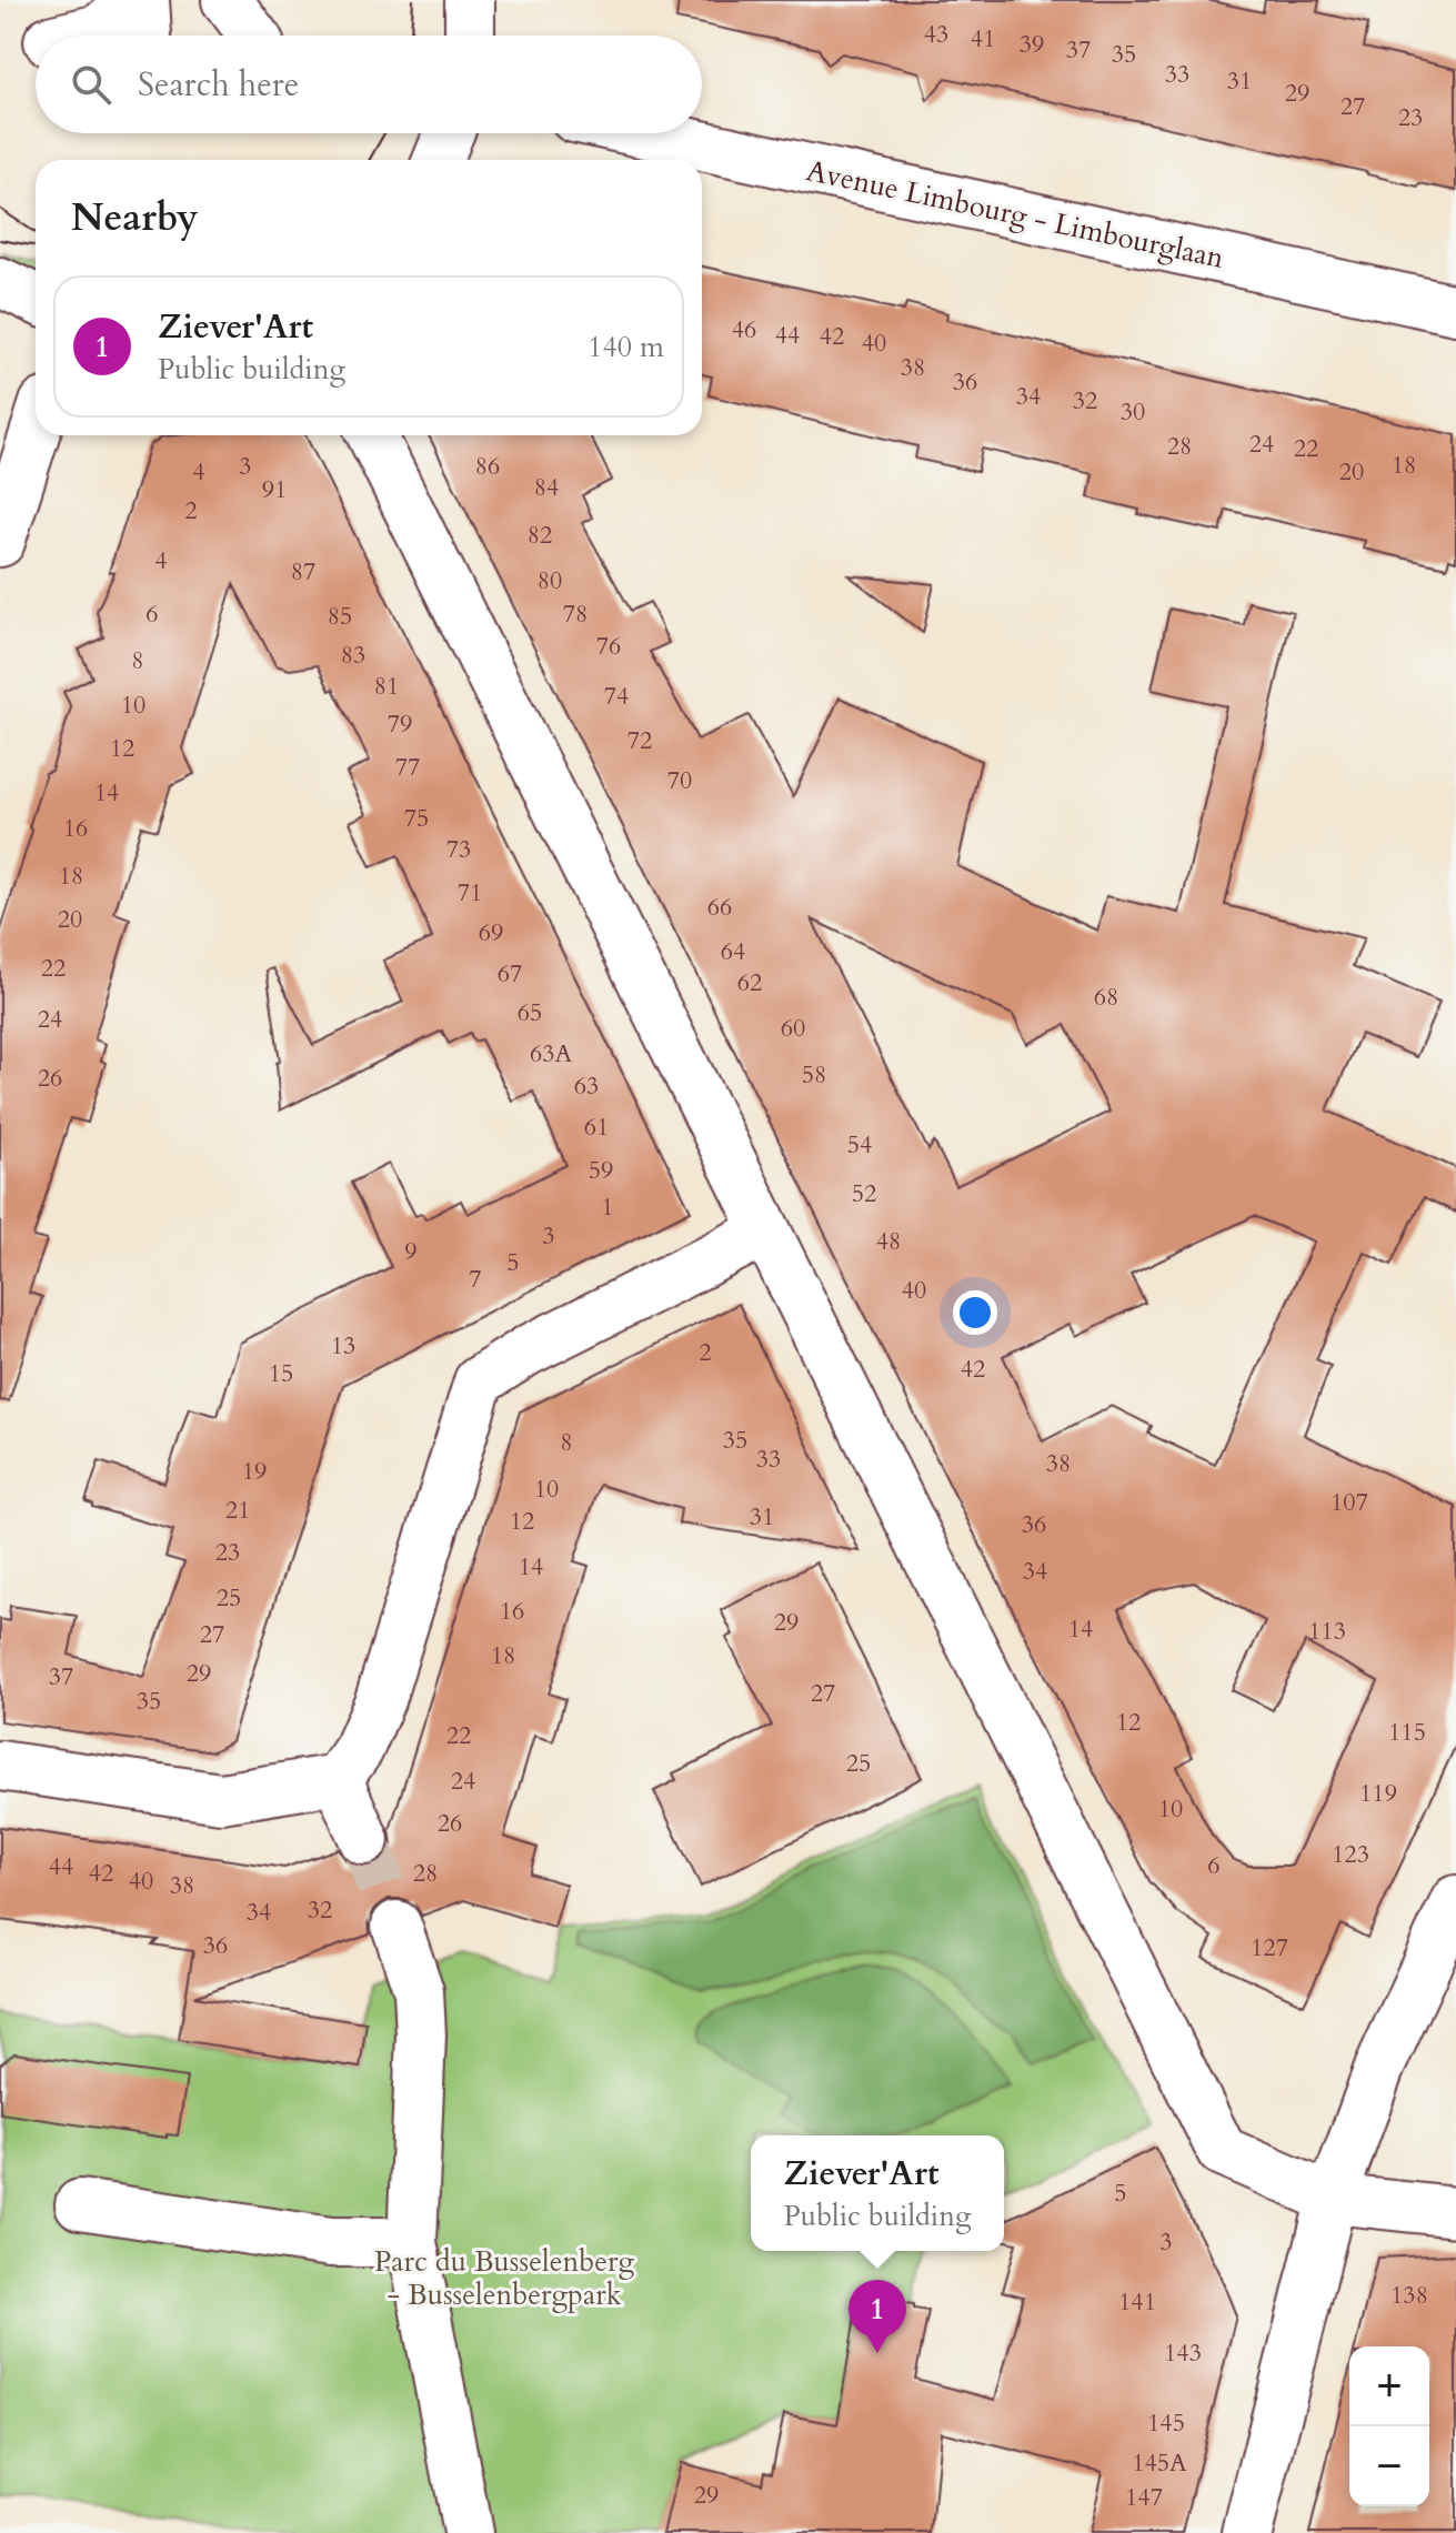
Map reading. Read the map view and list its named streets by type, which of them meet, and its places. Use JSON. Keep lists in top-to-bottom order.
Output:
{
  "streets": {
    "street": ["Avenue Limbourg - Limbourglaan"]
  },
  "parks": ["Parc du Busselenberg - Busselenbergpark"],
  "house_numbers": [
    "43",
    "41",
    "39",
    "37",
    "35",
    "33",
    "31",
    "29",
    "27",
    "23",
    "46",
    "44",
    "42",
    "40",
    "38",
    "36",
    "34",
    "32",
    "30",
    "24",
    "28",
    "22",
    "18",
    "3",
    "86",
    "4",
    "20",
    "84",
    "91",
    "2",
    "82",
    "4",
    "87",
    "80",
    "6",
    "78",
    "85",
    "76",
    "83",
    "8",
    "81",
    "74",
    "10",
    "79",
    "72",
    "12",
    "77",
    "70",
    "14",
    "75",
    "16",
    "73",
    "18",
    "71",
    "66",
    "20",
    "69",
    "64",
    "22",
    "67",
    "62",
    "68",
    "65",
    "24",
    "60",
    "63A",
    "58",
    "26",
    "63",
    "61",
    "54",
    "59",
    "52",
    "1",
    "3",
    "48",
    "9",
    "5",
    "7",
    "40",
    "13",
    "2",
    "42",
    "15",
    "35",
    "8",
    "33",
    "38",
    "19",
    "10",
    "107",
    "21",
    "31",
    "12",
    "36",
    "23",
    "14",
    "34",
    "25",
    "16",
    "29",
    "14",
    "113",
    "27",
    "18",
    "29",
    "37",
    "27",
    "35",
    "12",
    "115",
    "22",
    "25",
    "24",
    "119",
    "10",
    "26",
    "123",
    "6",
    "44",
    "42",
    "28",
    "40",
    "38",
    "32",
    "34",
    "36",
    "127",
    "5",
    "3",
    "138",
    "141",
    "143",
    "145",
    "145A",
    "29",
    "147"
  ],
  "page": {
    "search": "Search here",
    "heading": "Nearby",
    "list": [
      {
        "mark": "1",
        "name": "Ziever'Art",
        "note": "Public building",
        "value": "140 m"
      }
    ],
    "popup": ["Ziever'Art", "Public building"],
    "pins": "1",
    "map_buttons": ["+", "−"]
  }
}
